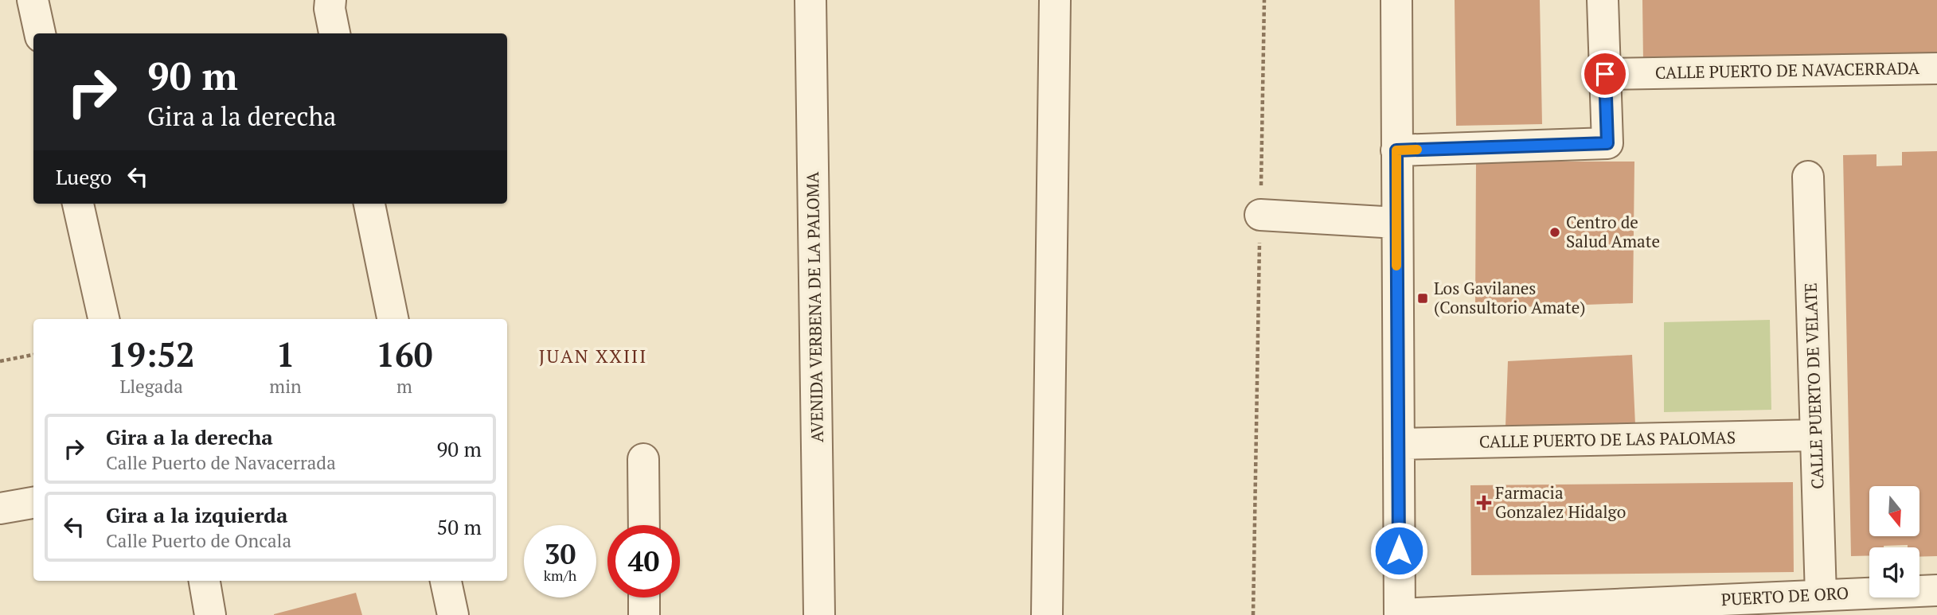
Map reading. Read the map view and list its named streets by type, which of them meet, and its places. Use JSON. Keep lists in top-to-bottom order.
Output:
{
  "streets": {
    "street": [
      "CALLE PUERTO DE NAVACERRADA",
      "AVENIDA VERBENA DE LA PALOMA",
      "CALLE PUERTO DE VELATE",
      "CALLE PUERTO DE LAS PALOMAS",
      "PUERTO DE ORO"
    ]
  },
  "crossings": [
    ["CALLE PUERTO DE VELATE", "CALLE PUERTO DE LAS PALOMAS"],
    ["CALLE PUERTO DE VELATE", "PUERTO DE ORO"]
  ],
  "districts": ["JUAN XXIII"],
  "places": {
    "other": ["Centro de Salud Amate"],
    "transit": ["Los Gavilanes (Consultorio Amate)"],
    "health": ["Farmacia Gonzalez Hidalgo"]
  },
  "north": "bottom",
  "page": {
    "turn": ["90 m", "Gira a la derecha"],
    "then": "Luego",
    "eta": [
      "19:52",
      "Llegada",
      "1",
      "min",
      "160",
      "m"
    ],
    "list": [
      {
        "name": "Gira a la derecha",
        "note": "Calle Puerto de Navacerrada",
        "value": "90 m"
      },
      {
        "name": "Gira a la izquierda",
        "note": "Calle Puerto de Oncala",
        "value": "50 m"
      }
    ],
    "speed": "30 km/h",
    "limit": "40"
  }
}
